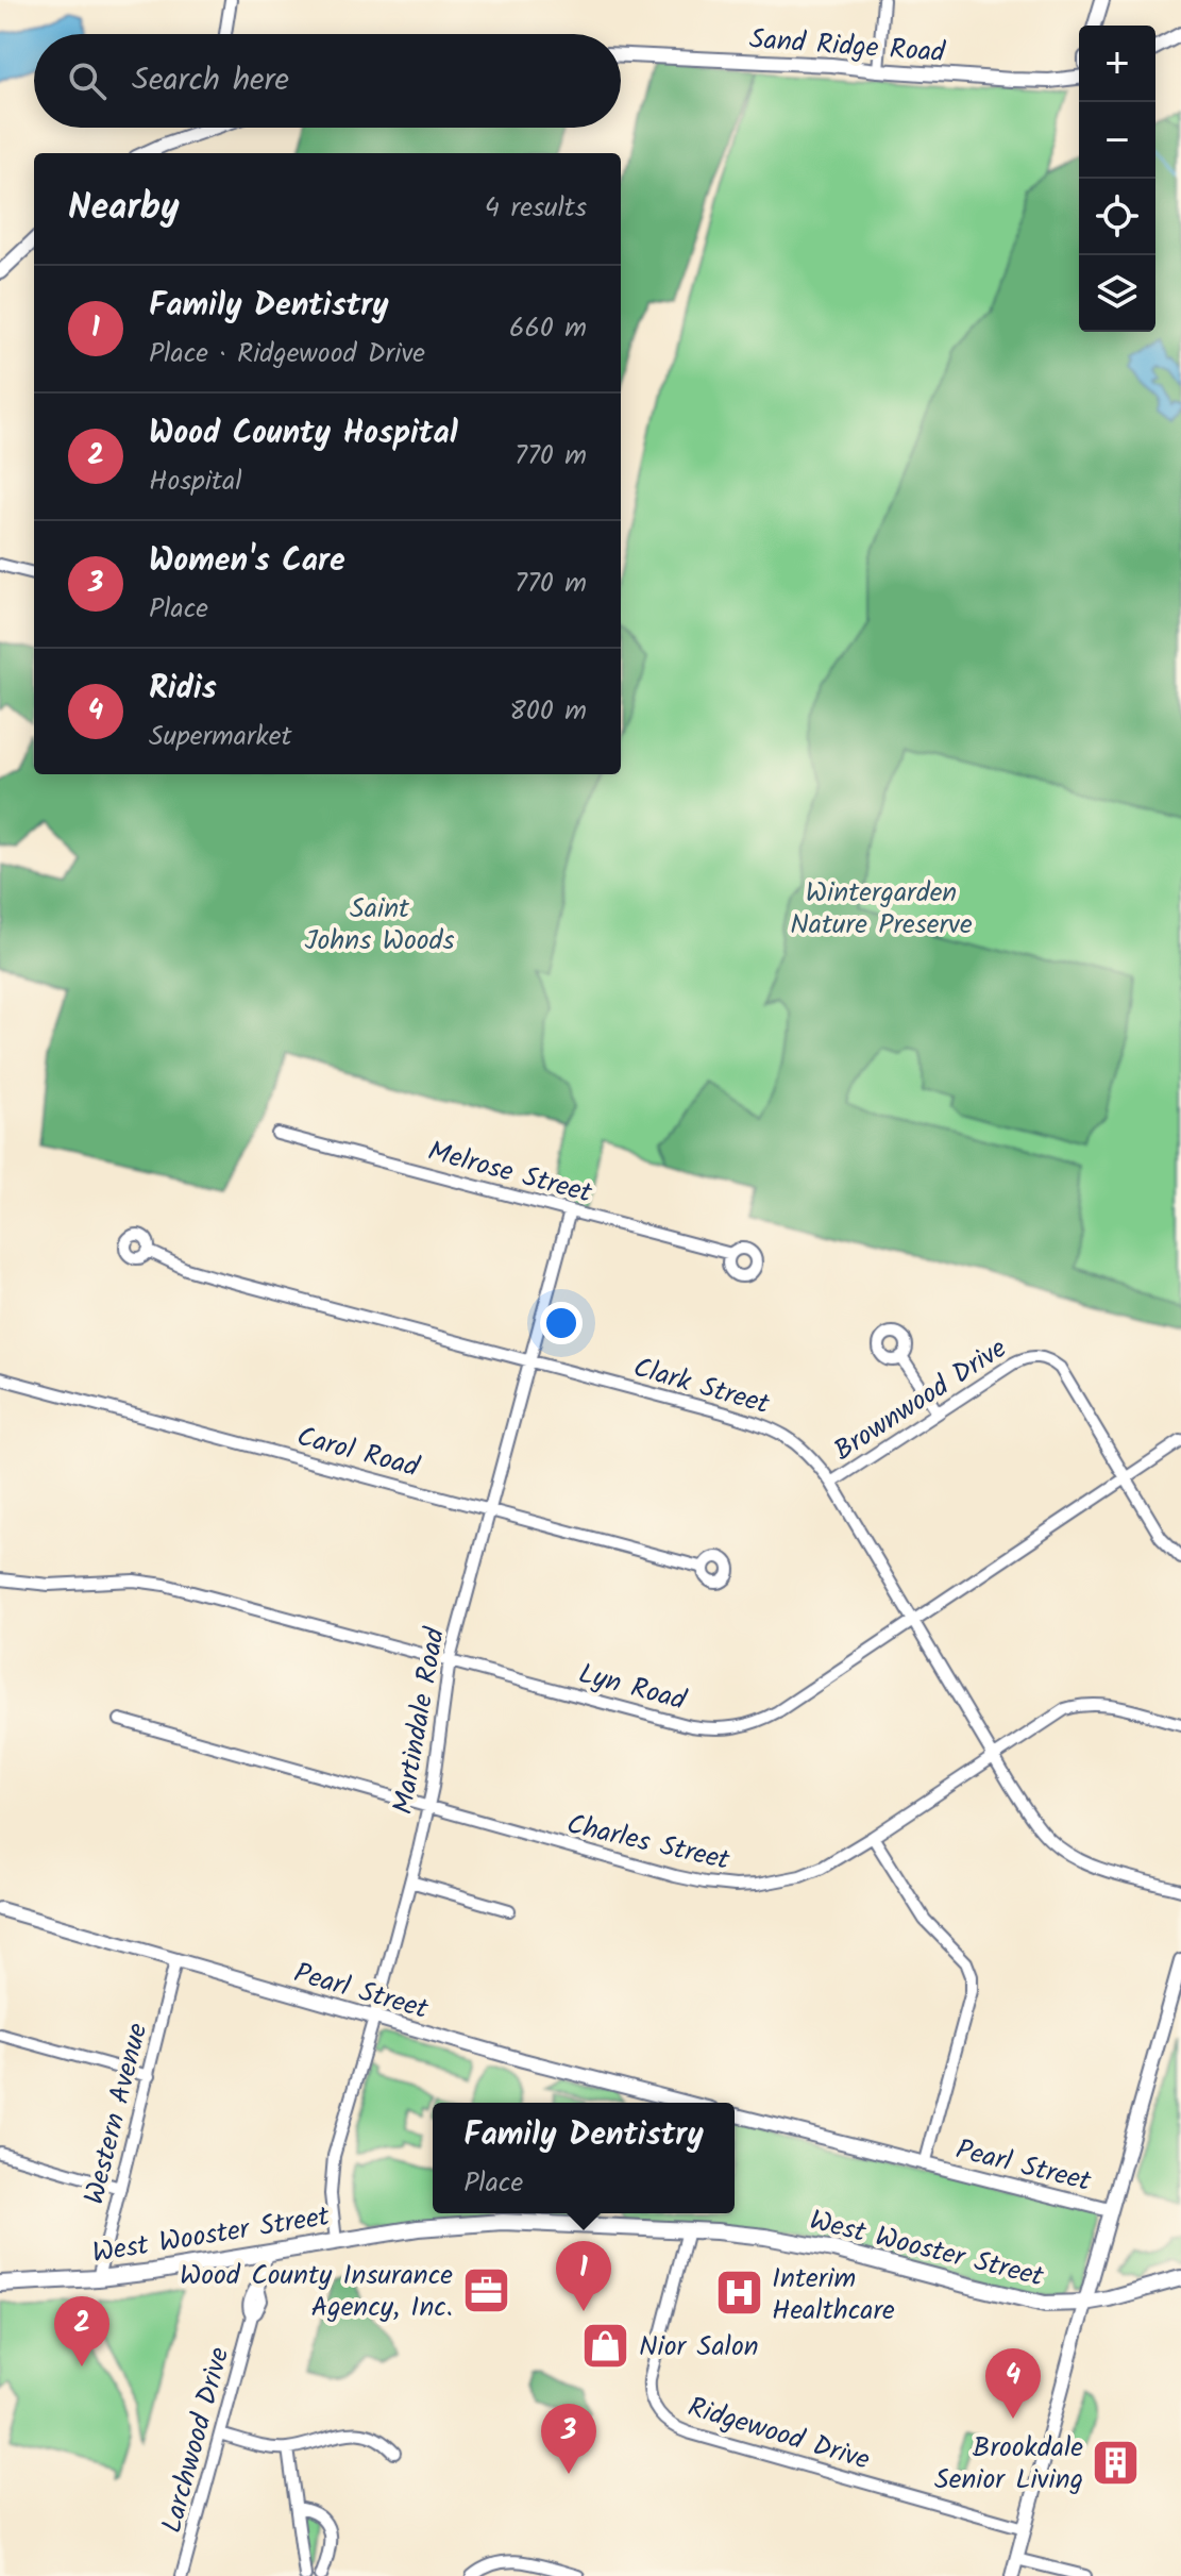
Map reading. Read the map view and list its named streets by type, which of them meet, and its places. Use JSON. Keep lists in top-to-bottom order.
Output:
{
  "streets": {
    "main road": ["West Wooster Street"],
    "street": [
      "Sand Ridge Road",
      "Melrose Street",
      "Clark Street",
      "Brownwood Drive",
      "Carol Road",
      "Lyn Road",
      "Martindale Road",
      "Charles Street",
      "Pearl Street",
      "Western Avenue",
      "Ridgewood Drive",
      "Larchwood Drive"
    ]
  },
  "crossings": [
    ["Melrose Street", "Martindale Road"],
    ["Clark Street", "Brownwood Drive"],
    ["Clark Street", "Lyn Road"],
    ["Clark Street", "Martindale Road"],
    ["Clark Street", "Charles Street"],
    ["Brownwood Drive", "Lyn Road"],
    ["Carol Road", "Martindale Road"],
    ["Lyn Road", "Martindale Road"],
    ["Martindale Road", "Charles Street"],
    ["Martindale Road", "Pearl Street"],
    ["Martindale Road", "West Wooster Street"],
    ["Pearl Street", "Western Avenue"],
    ["Western Avenue", "West Wooster Street"],
    ["West Wooster Street", "Ridgewood Drive"],
    ["West Wooster Street", "Larchwood Drive"]
  ],
  "parks": ["Wintergarden Nature Preserve", "Saint Johns Woods"],
  "places": {
    "office": ["Wood County Insurance Agency, Inc."],
    "hospital": ["Interim Healthcare"],
    "shop": ["Nior Salon"],
    "building": ["Brookdale Senior Living"]
  },
  "page": {
    "map_buttons": ["+", "−"],
    "search": "Search here",
    "heading": ["Nearby", "4 results"],
    "list": [
      {
        "mark": "1",
        "name": "Family Dentistry",
        "note": "Place · Ridgewood Drive",
        "value": "660 m"
      },
      {
        "mark": "2",
        "name": "Wood County Hospital",
        "note": "Hospital",
        "value": "770 m"
      },
      {
        "mark": "3",
        "name": "Women's Care",
        "note": "Place",
        "value": "770 m"
      },
      {
        "mark": "4",
        "name": "Ridis",
        "note": "Supermarket",
        "value": "800 m"
      }
    ],
    "popup": ["Family Dentistry", "Place"],
    "pins": [
      "1",
      "2",
      "4",
      "3"
    ]
  }
}
